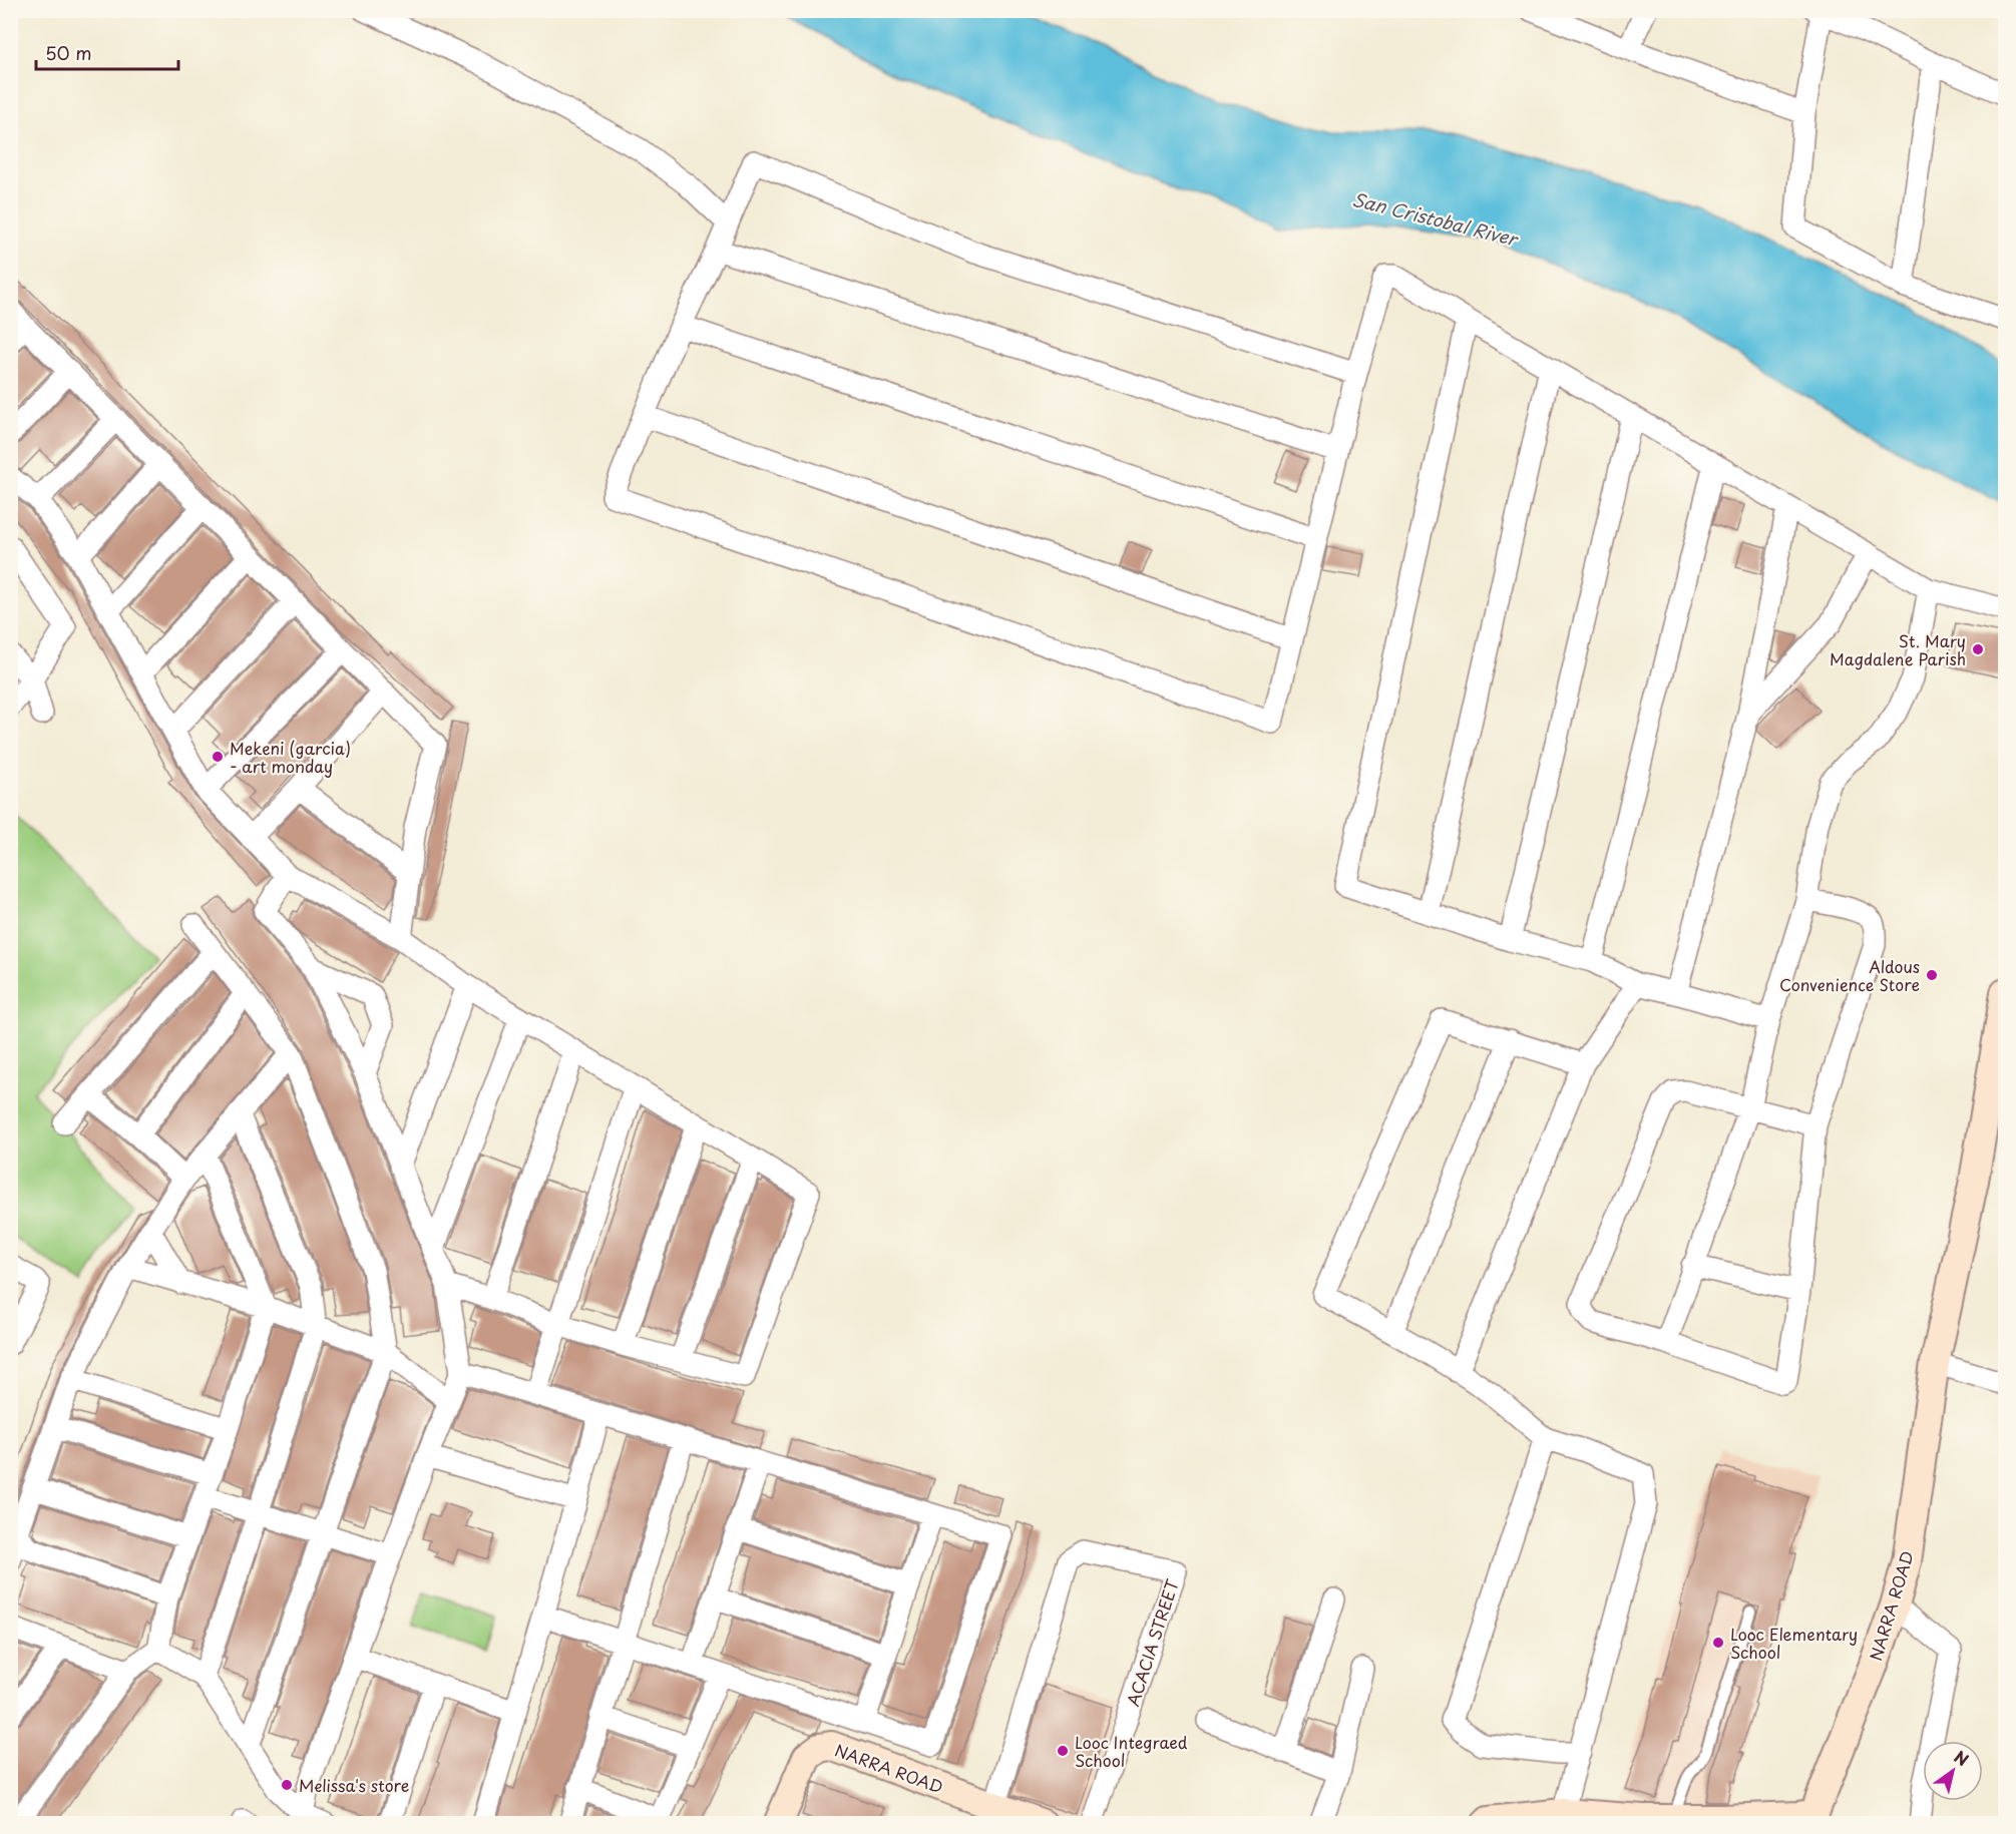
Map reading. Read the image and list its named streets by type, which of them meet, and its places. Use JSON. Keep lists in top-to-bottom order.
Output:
{
  "streets": {
    "main road": ["NARRA ROAD"],
    "street": ["ACACIA STREET"]
  },
  "crossings": [
    ["NARRA ROAD", "ACACIA STREET"]
  ],
  "water": ["San Cristobal River"],
  "places": [
    "St. Mary Magdalene Parish",
    "Mekeni (garcia) - art monday",
    "Aldous Convenience Store",
    "Looc Elementary School",
    "Looc Integraed School",
    "Melissa's store"
  ],
  "scale_bar": "50 m",
  "north": "top right"
}
